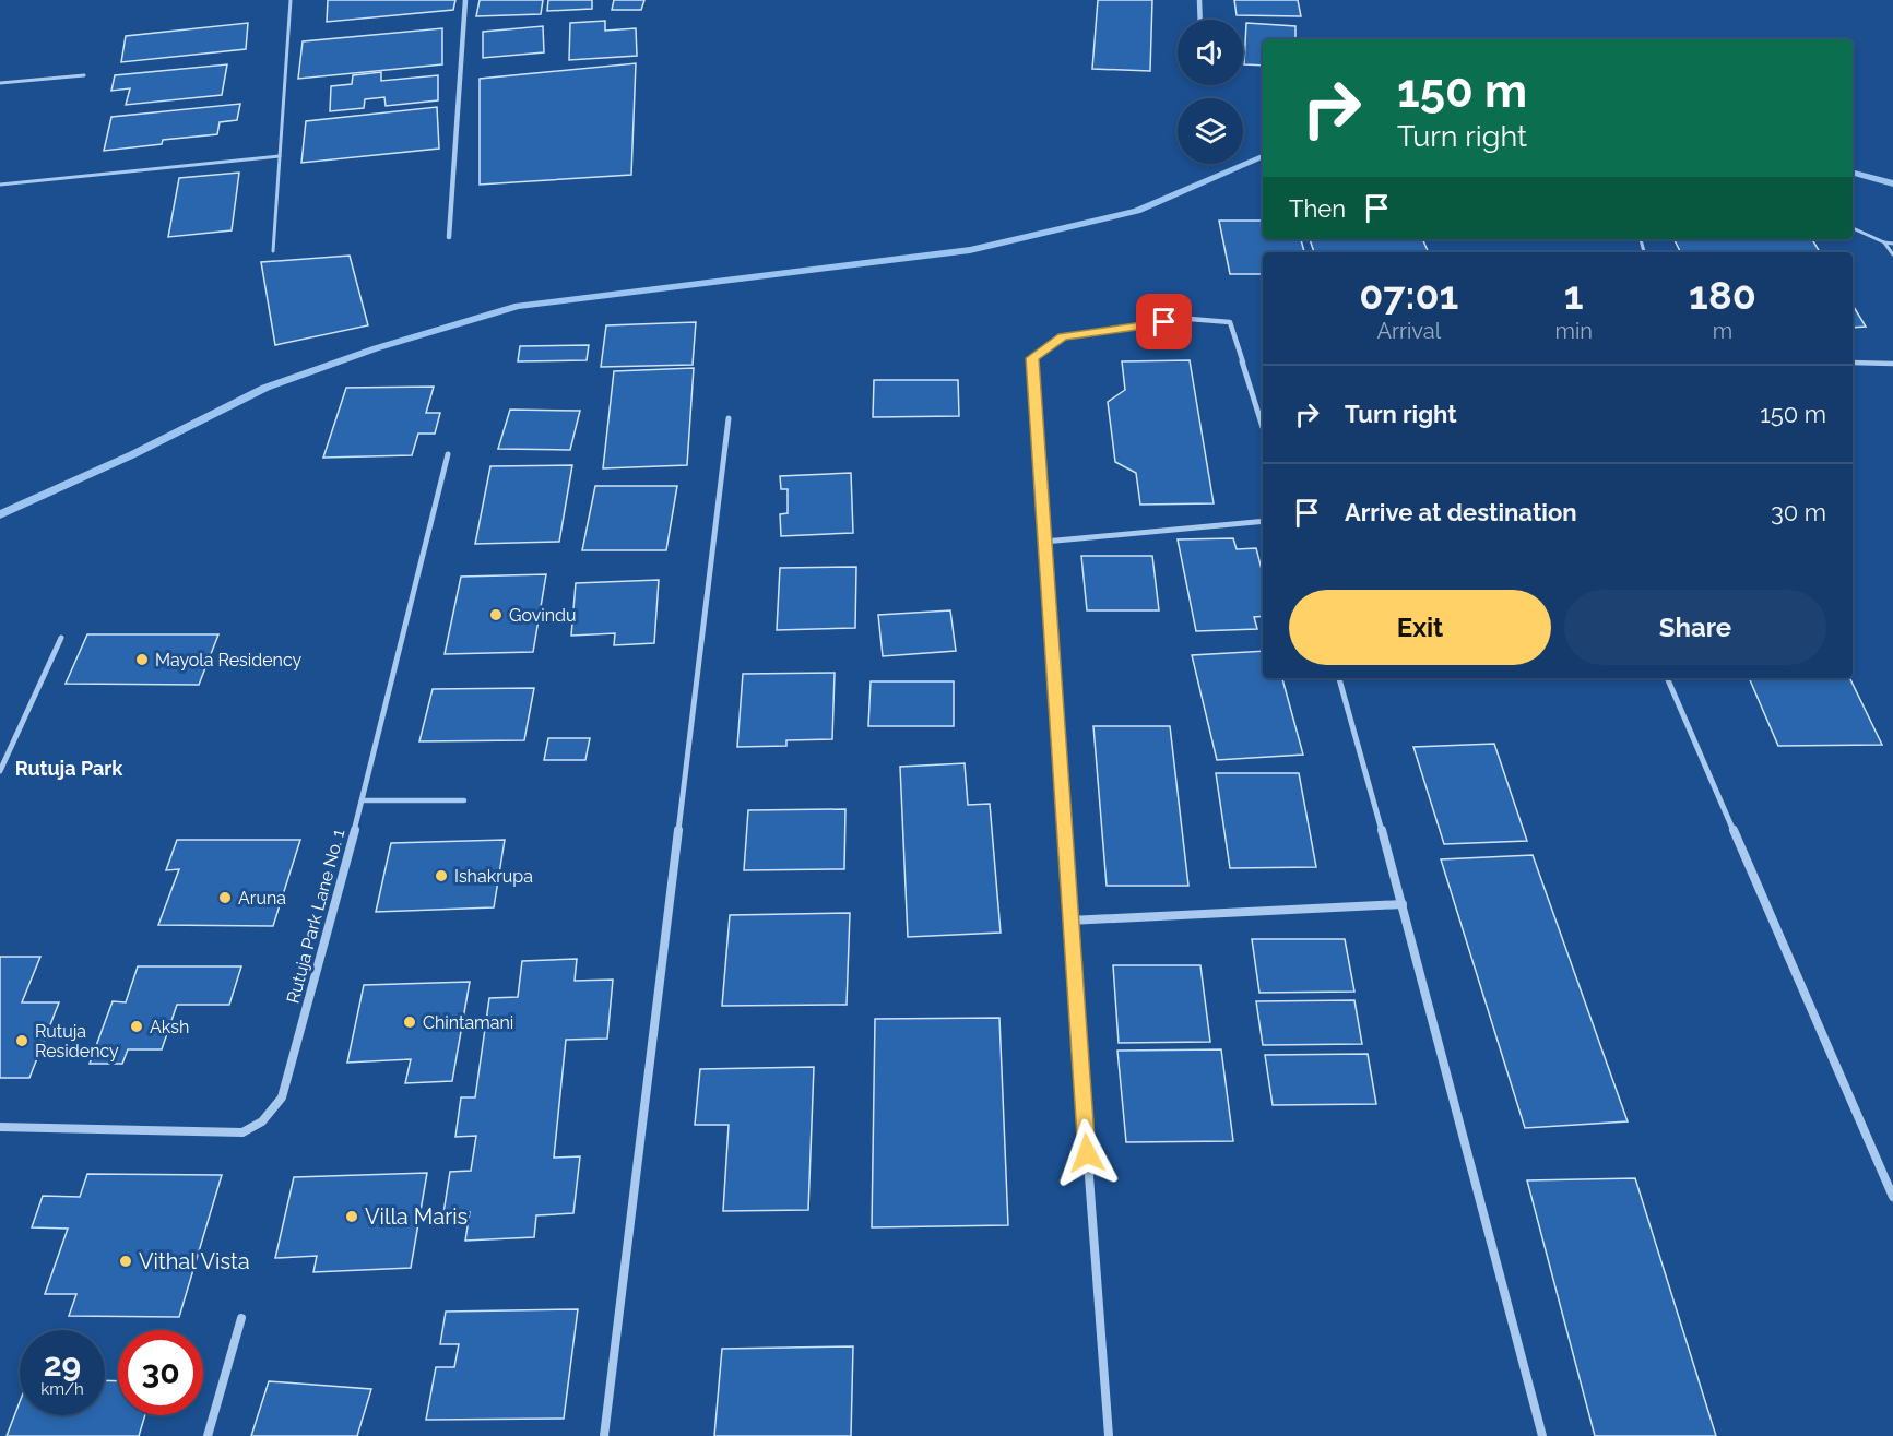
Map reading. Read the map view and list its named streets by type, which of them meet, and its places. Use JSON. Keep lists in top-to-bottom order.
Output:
{
  "streets": {
    "street": ["Rutuja Park Lane No. 1"]
  },
  "districts": ["Rutuja Park"],
  "places": [
    "Govindu",
    "Mayola Residency",
    "Ishakrupa",
    "Aruna",
    "Chintamani",
    "Aksh",
    "Rutuja Residency",
    "Villa Maris",
    "Vithal Vista"
  ],
  "page": {
    "turn": ["150 m", "Turn right"],
    "then": "Then",
    "eta": [
      "07:01",
      "Arrival",
      "1",
      "min",
      "180",
      "m"
    ],
    "list": [
      {
        "name": "Turn right",
        "value": "150 m"
      },
      {
        "name": "Arrive at destination",
        "value": "30 m"
      }
    ],
    "buttons": ["Exit", "Share"],
    "speed": "29 km/h",
    "limit": "30"
  }
}
